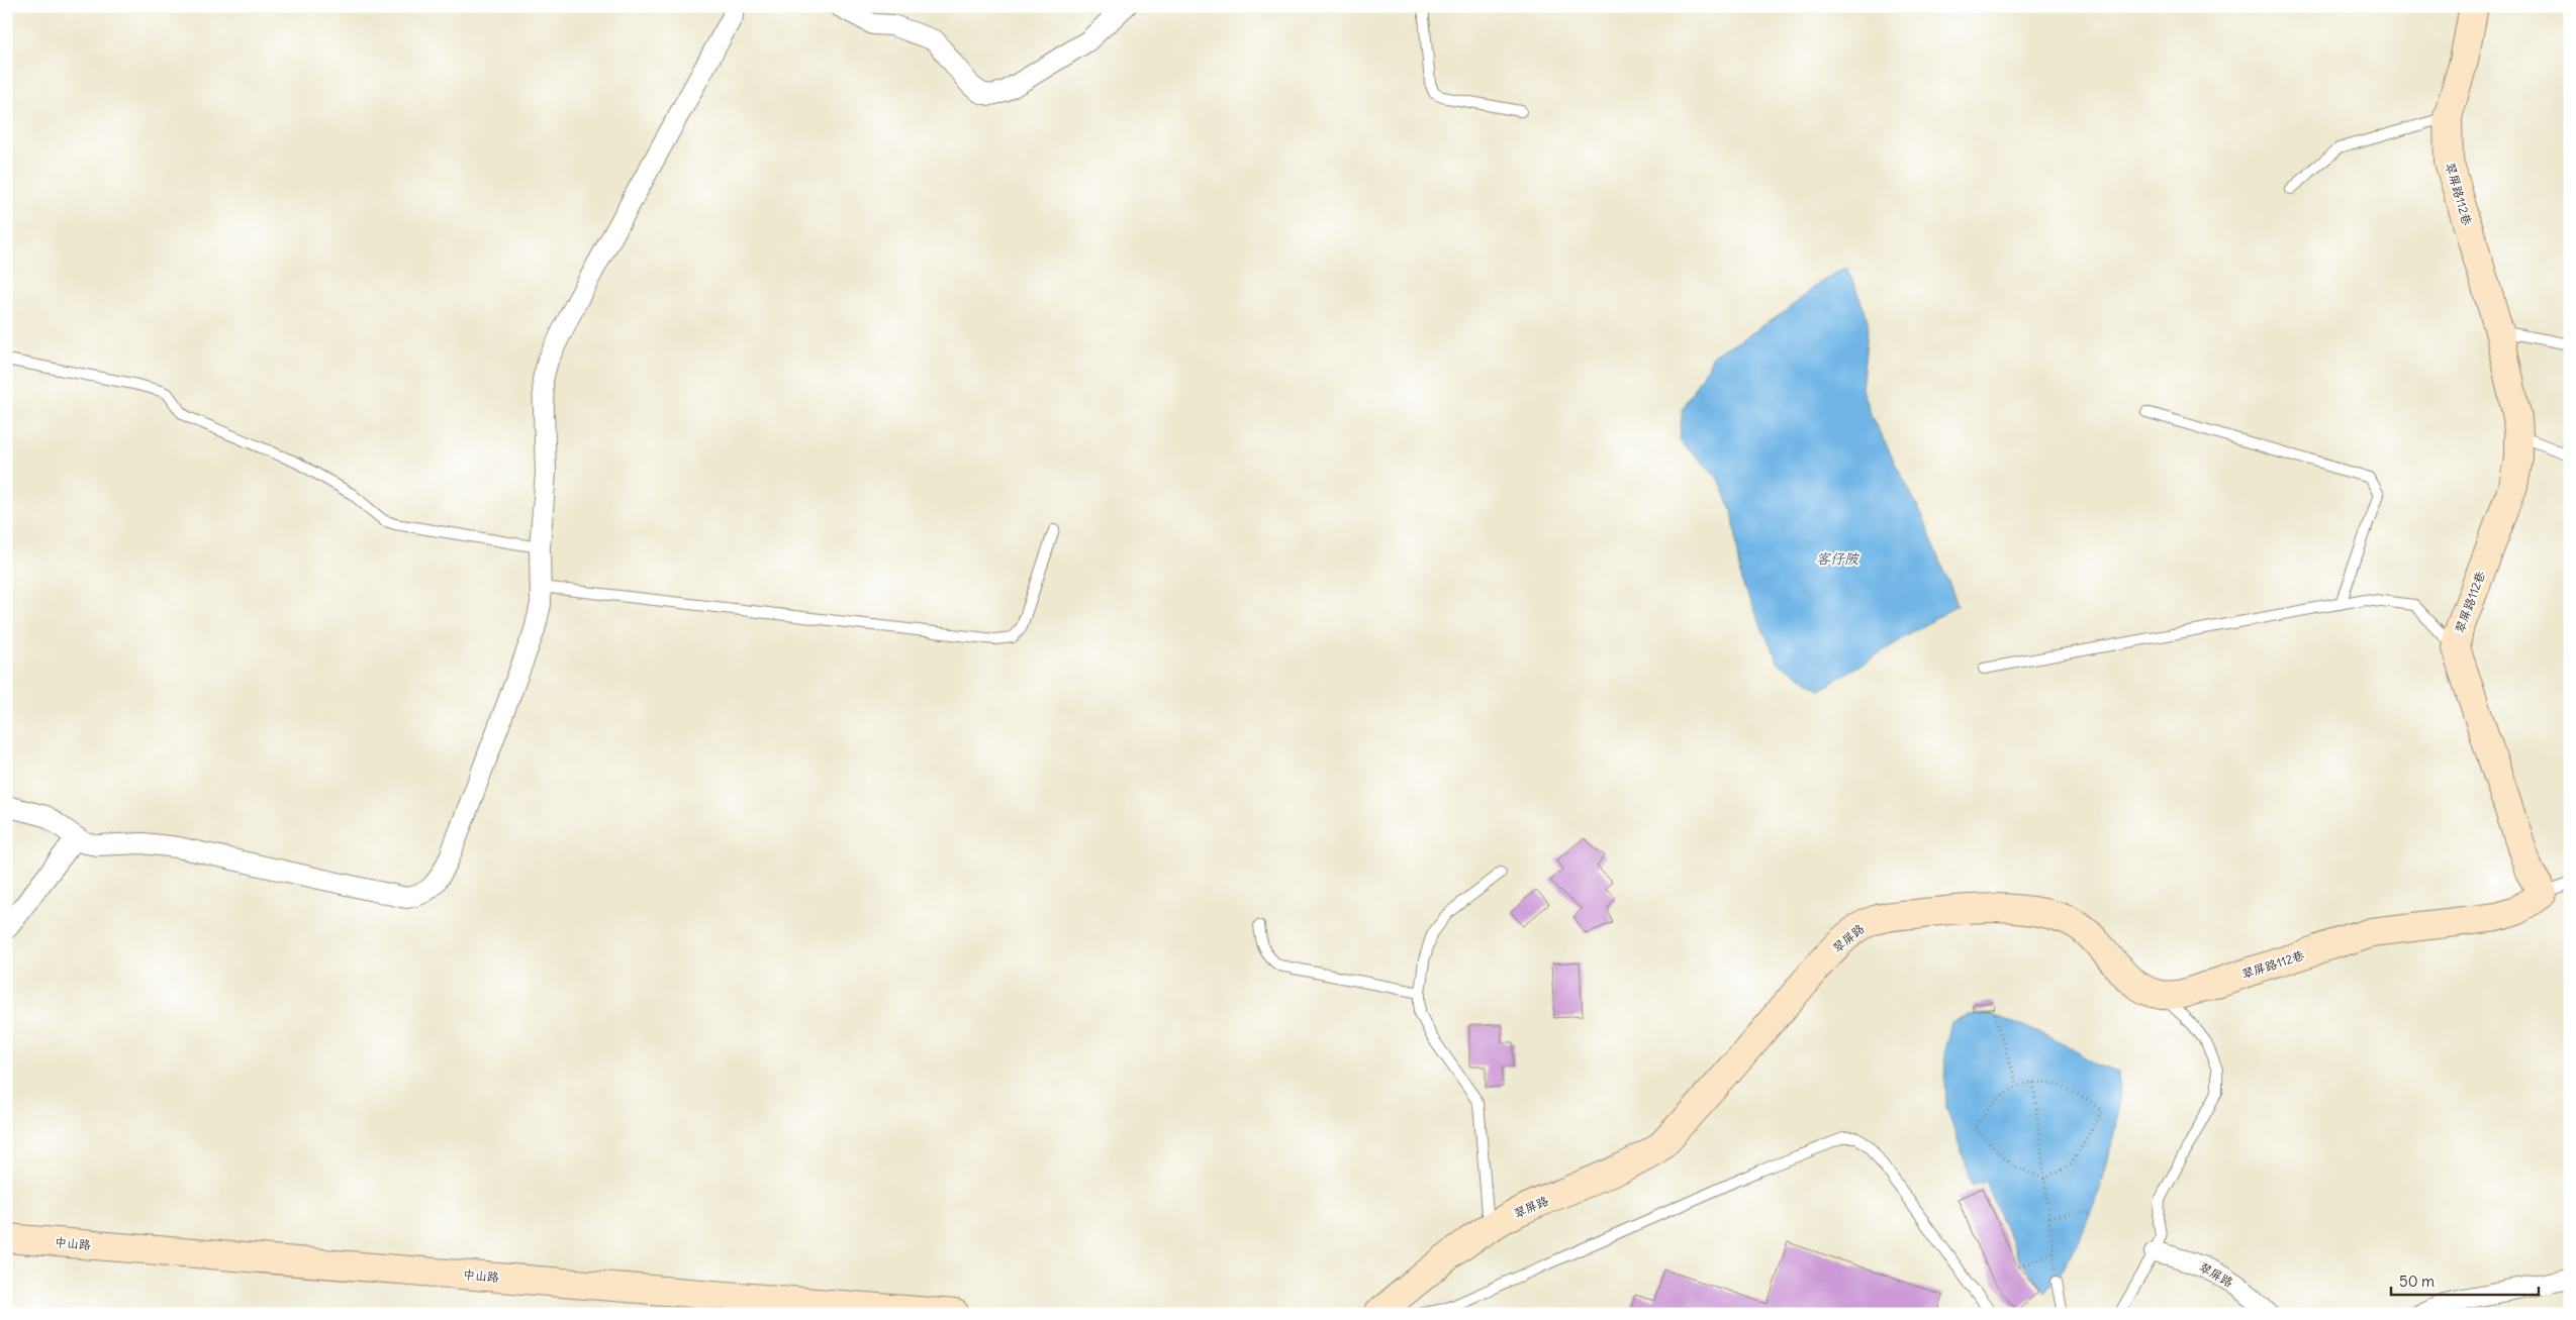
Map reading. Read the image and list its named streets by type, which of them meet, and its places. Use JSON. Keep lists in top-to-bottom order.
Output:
{
  "streets": {
    "main road": ["翠屏路112巷", "翠屏路", "中山路"]
  },
  "crossings": [
    ["翠屏路112巷", "翠屏路"]
  ],
  "water": ["客仔陂"],
  "scale_bar": "50 m"
}
